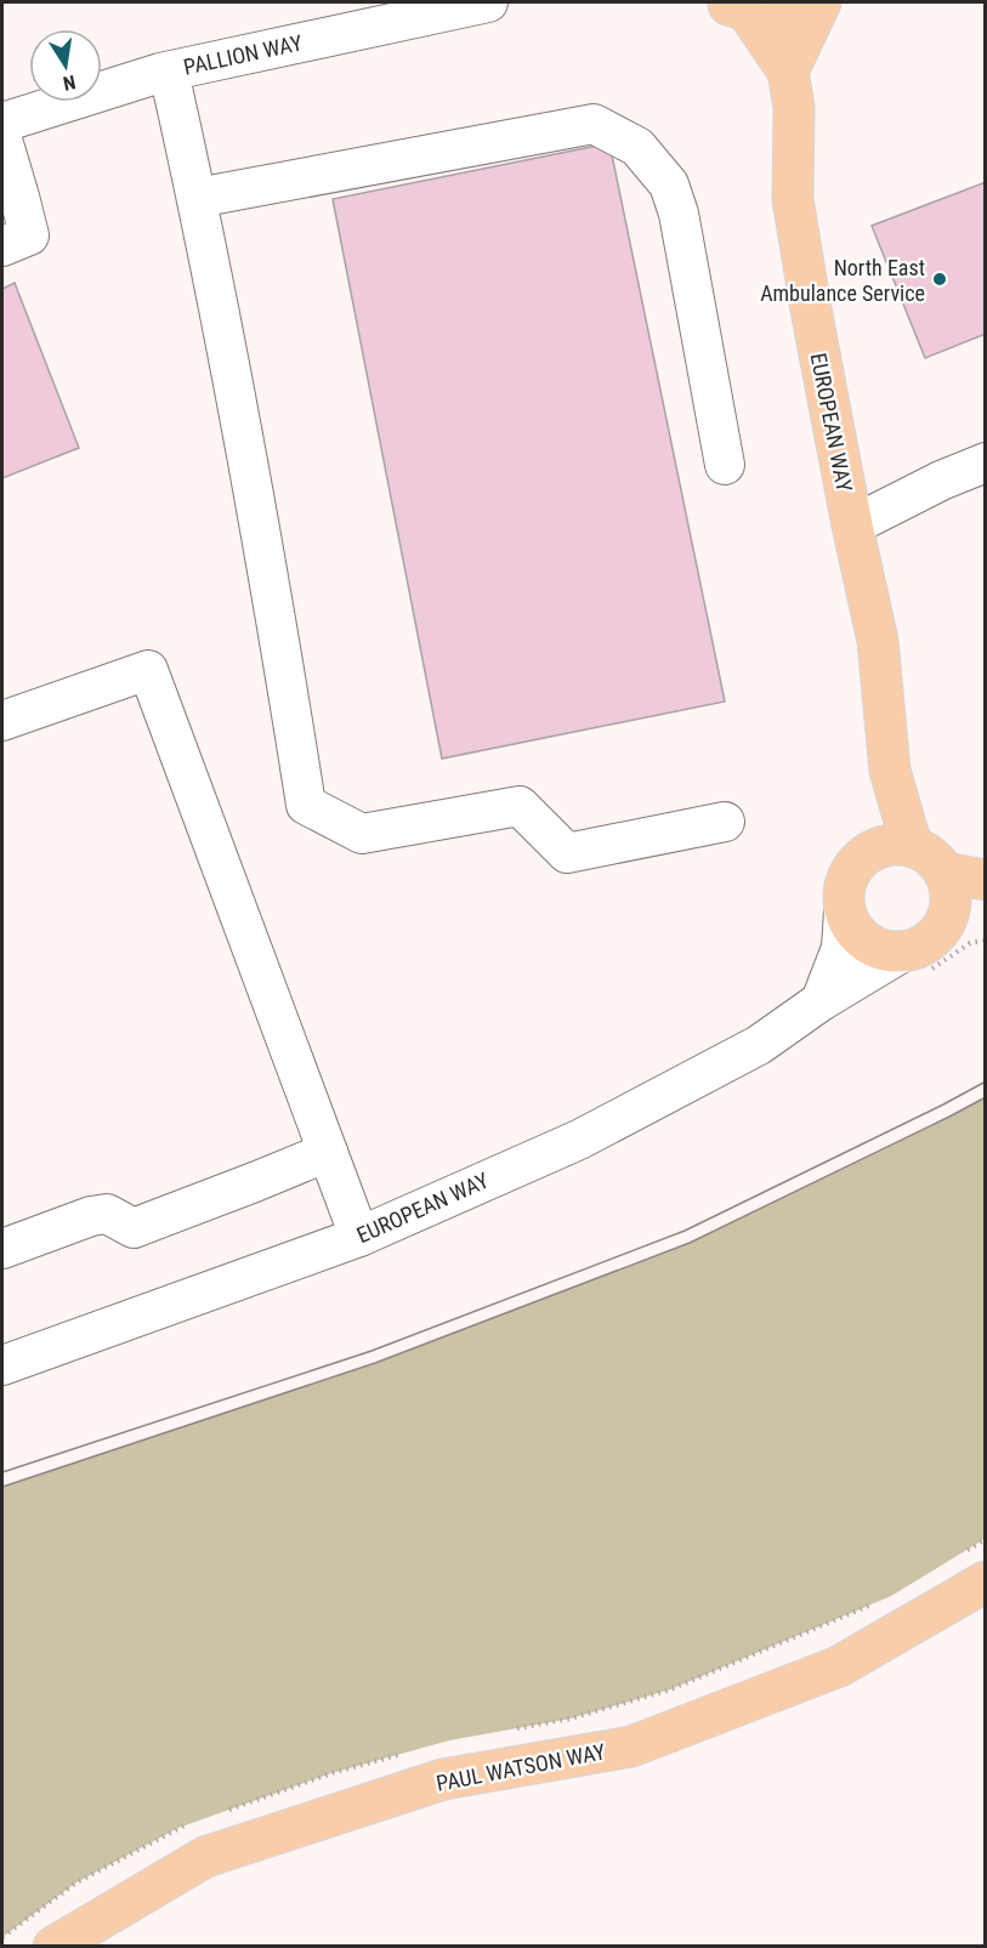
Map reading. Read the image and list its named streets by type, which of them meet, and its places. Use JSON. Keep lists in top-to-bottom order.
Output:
{
  "streets": {
    "main road": ["EUROPEAN WAY", "PAUL WATSON WAY"],
    "street": ["PALLION WAY"]
  },
  "places": ["North East Ambulance Service"],
  "north": "bottom"
}
